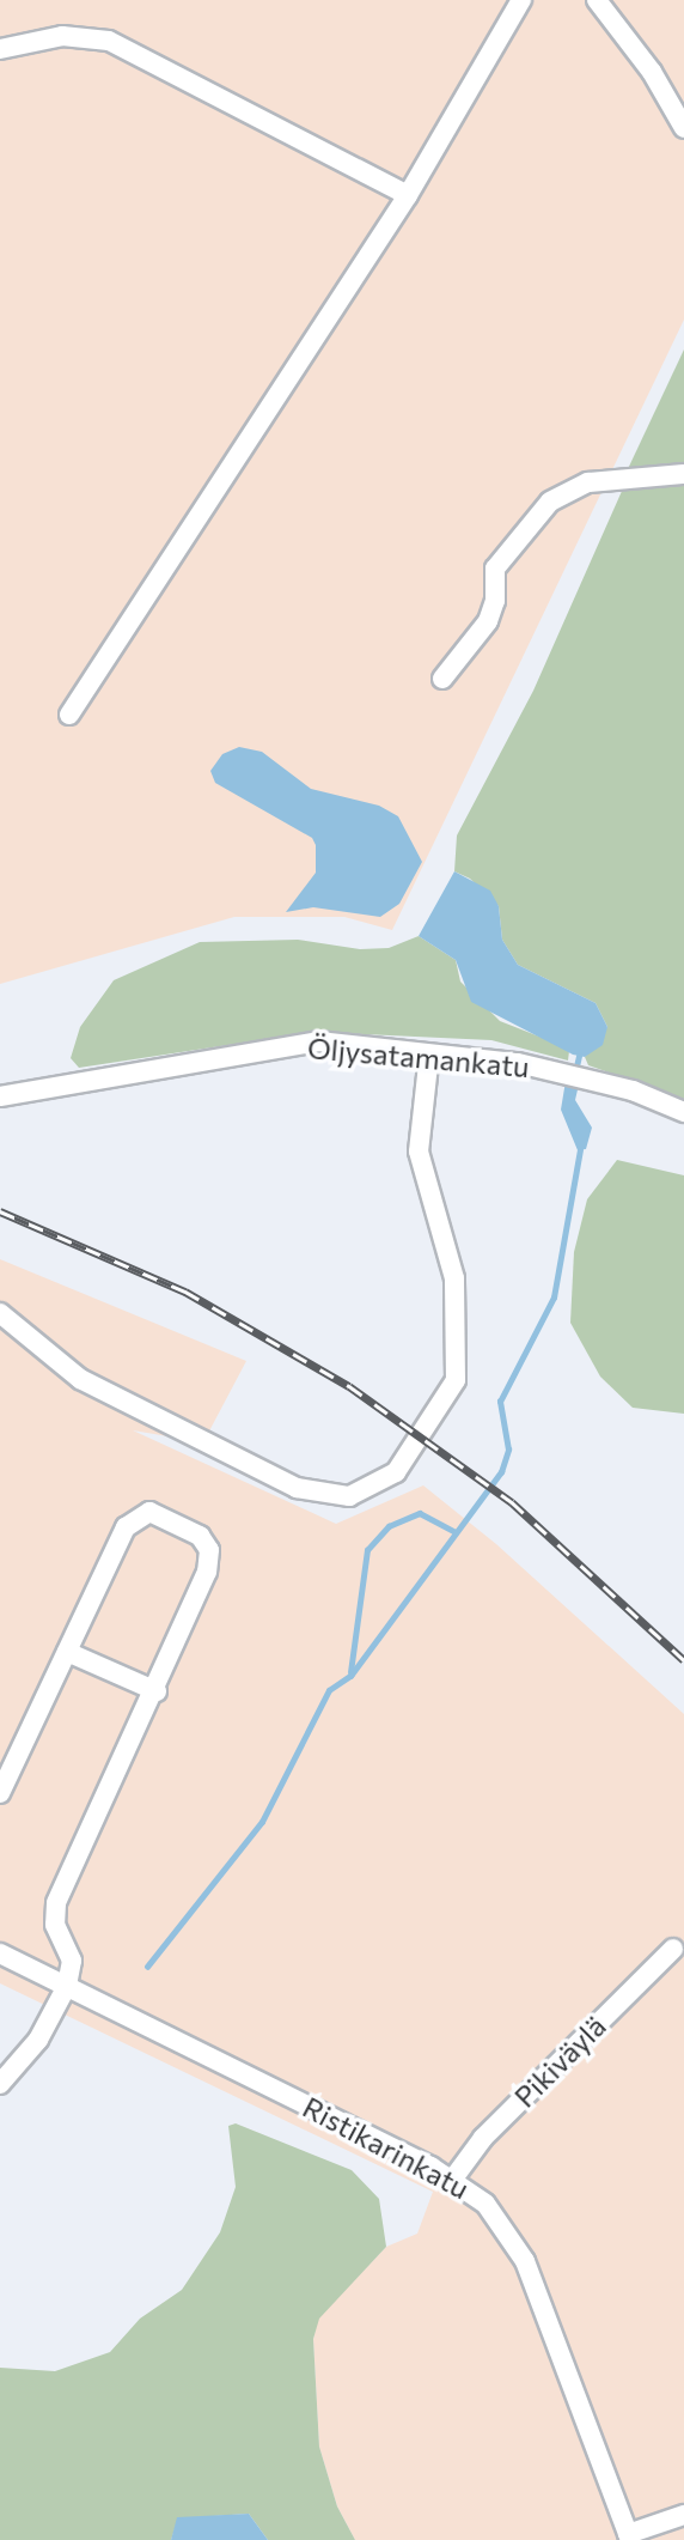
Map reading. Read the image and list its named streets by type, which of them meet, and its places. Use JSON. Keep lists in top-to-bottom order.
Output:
{
  "streets": {
    "street": ["Öljysatamankatu", "Pikiväylä", "Ristikarinkatu"]
  },
  "crossings": [
    ["Pikiväylä", "Ristikarinkatu"]
  ]
}
